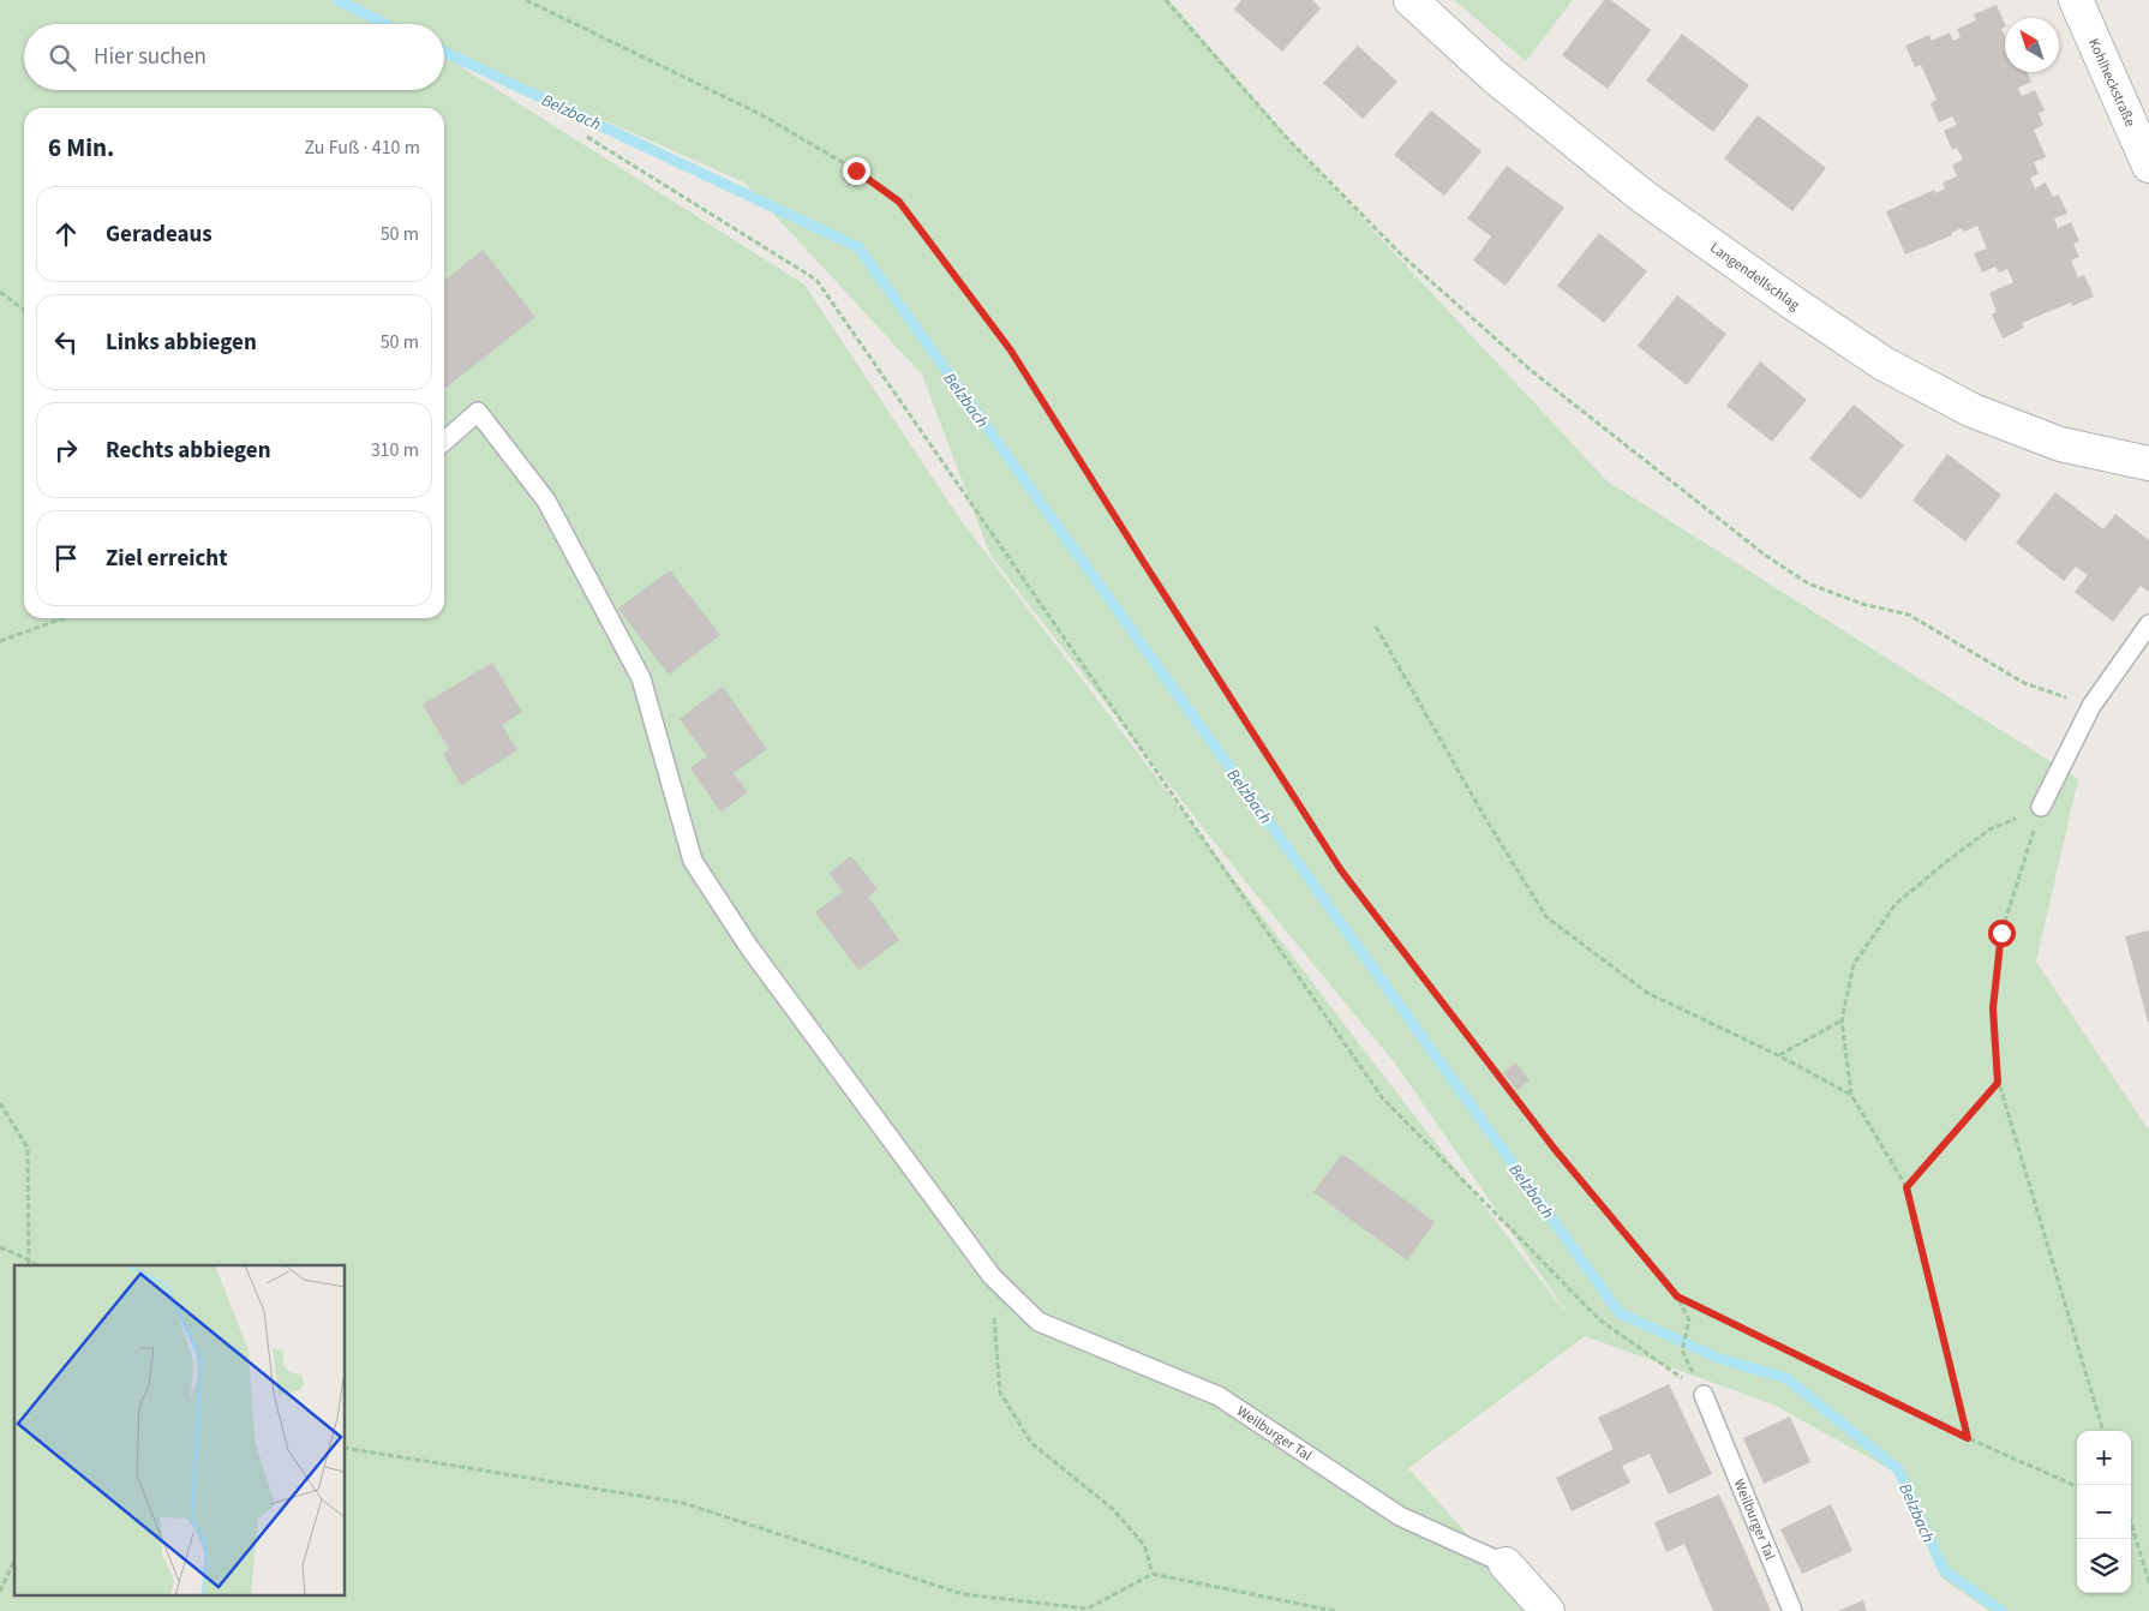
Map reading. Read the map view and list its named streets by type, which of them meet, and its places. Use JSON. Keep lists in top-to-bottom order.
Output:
{
  "streets": {
    "street": ["Kohlheckstraße", "Langendellschlag", "Weilburger Tal"]
  },
  "water": ["Belzbach"],
  "north": "top left",
  "page": {
    "search": "Hier suchen",
    "heading": ["6 Min.", "Zu Fuß · 410 m"],
    "list": [
      ["Geradeaus", "50 m"],
      ["Links abbiegen", "50 m"],
      ["Rechts abbiegen", "310 m"],
      "Ziel erreicht"
    ],
    "map_buttons": ["+", "−"]
  }
}
